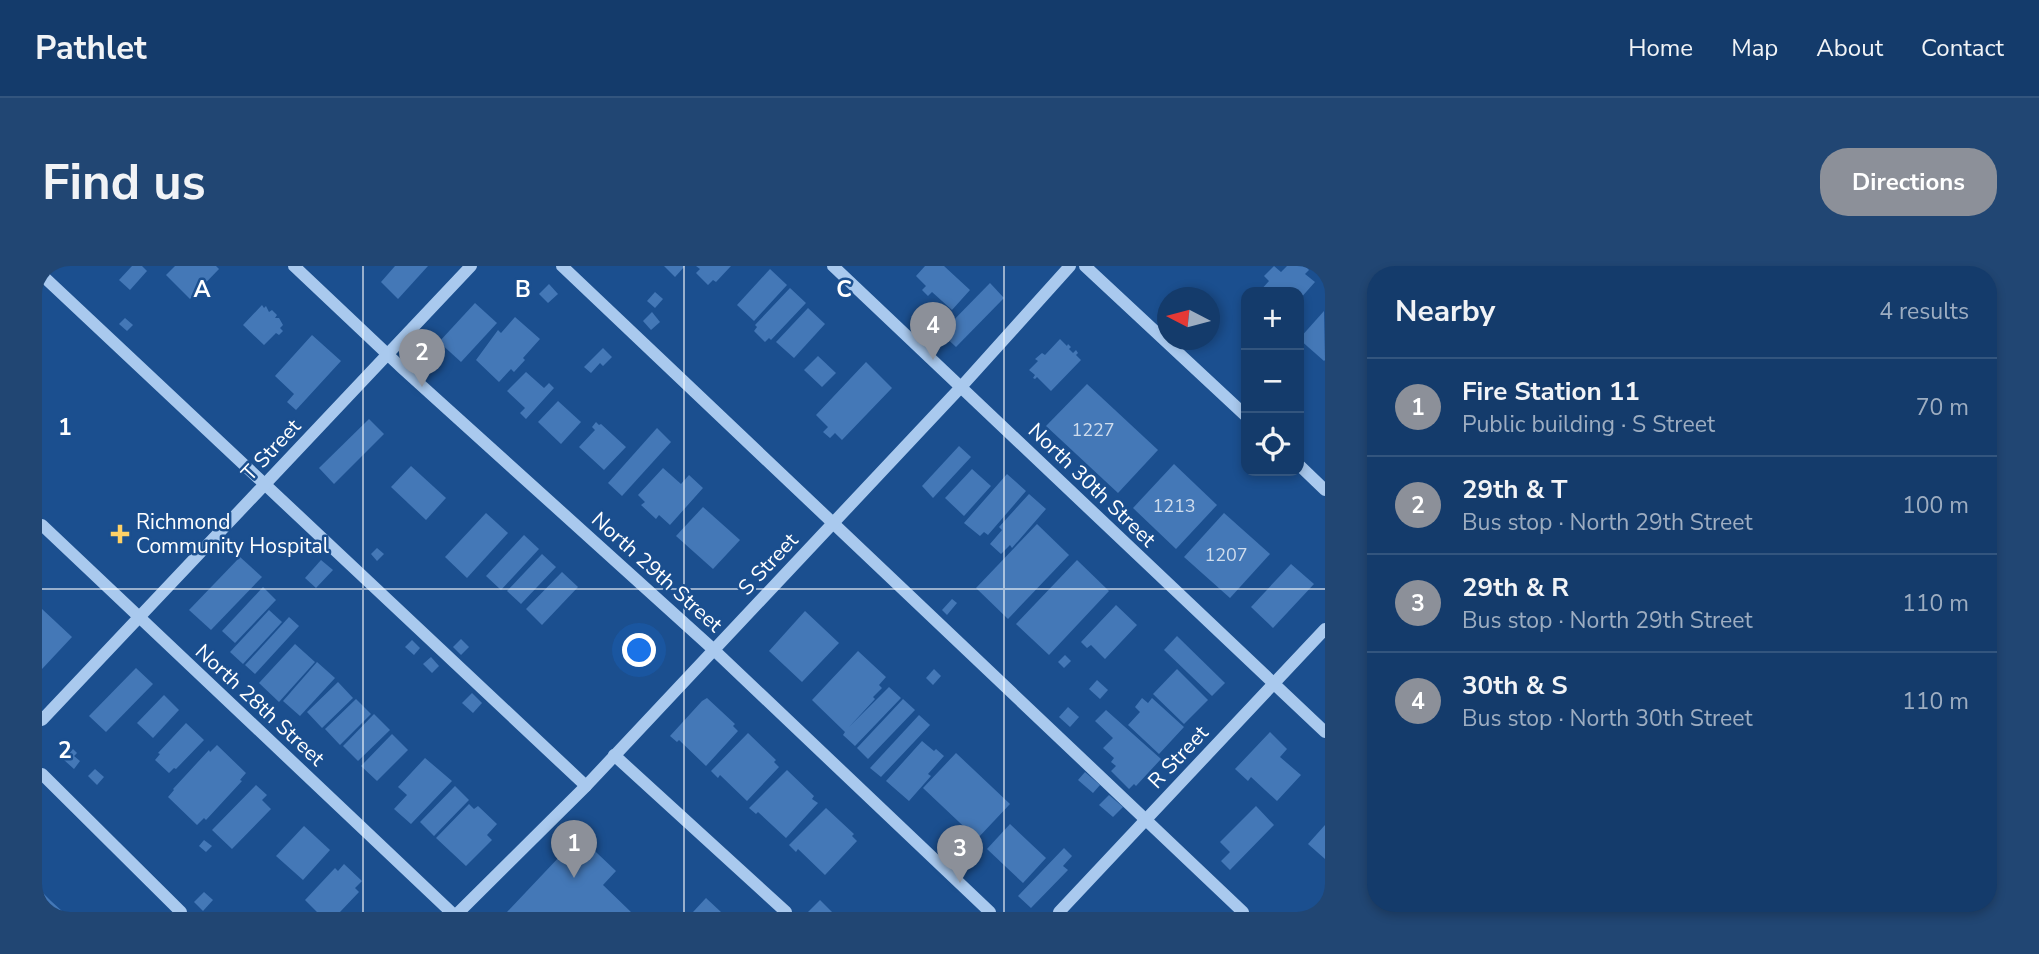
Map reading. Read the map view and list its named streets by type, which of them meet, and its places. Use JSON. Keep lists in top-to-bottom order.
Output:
{
  "streets": {
    "street": [
      "T Street",
      "North 30th Street",
      "S Street",
      "North 29th Street",
      "North 28th Street",
      "R Street"
    ]
  },
  "crossings": [
    ["T Street", "North 29th Street"],
    ["T Street", "North 28th Street"],
    ["North 30th Street", "S Street"],
    ["North 30th Street", "R Street"],
    ["S Street", "North 29th Street"]
  ],
  "places": {
    "health": ["Richmond Community Hospital"]
  },
  "house_numbers": ["1227", "1213", "1207"],
  "north": "left",
  "page": {
    "header": "Pathlet",
    "nav": [
      "Home",
      "Map",
      "About",
      "Contact"
    ],
    "buttons": "Directions",
    "title": "Find us",
    "heading": ["Nearby", "4 results"],
    "map_buttons": ["+", "−"],
    "pins": [
      "4",
      "2",
      "1",
      "3"
    ],
    "list": [
      {
        "mark": "1",
        "name": "Fire Station 11",
        "note": "Public building · S Street",
        "value": "70 m"
      },
      {
        "mark": "2",
        "name": "29th & T",
        "note": "Bus stop · North 29th Street",
        "value": "100 m"
      },
      {
        "mark": "3",
        "name": "29th & R",
        "note": "Bus stop · North 29th Street",
        "value": "110 m"
      },
      {
        "mark": "4",
        "name": "30th & S",
        "note": "Bus stop · North 30th Street",
        "value": "110 m"
      }
    ]
  },
  "grid": {
    "columns": ["A", "B", "C"],
    "rows": ["1", "2"]
  }
}
